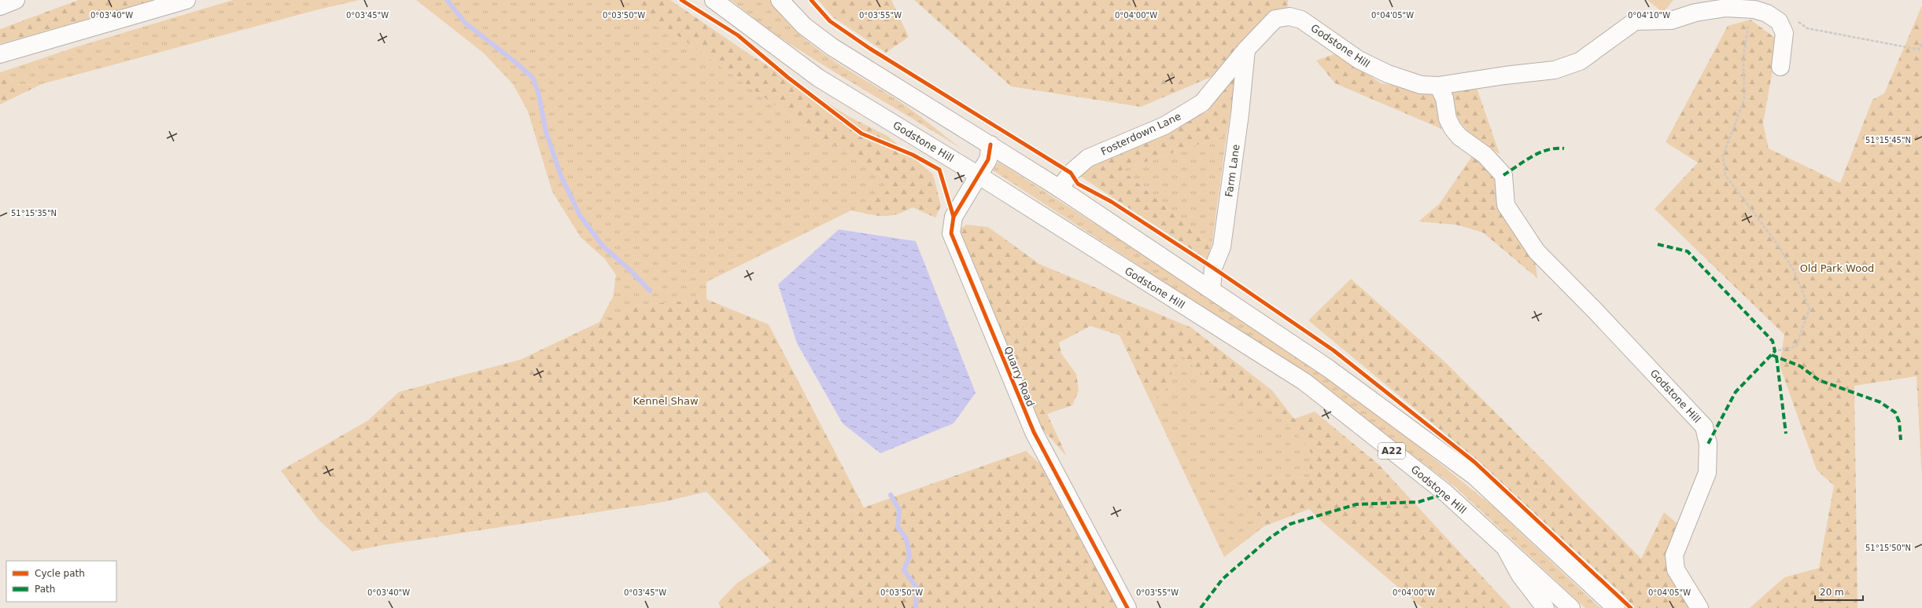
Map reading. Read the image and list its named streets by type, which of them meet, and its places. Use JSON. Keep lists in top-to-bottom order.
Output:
{
  "streets": {
    "main road": [
      "Godstone Hill",
      "Fosterdown Lane",
      "Farm Lane",
      "Quarry Road",
      "A22"
    ]
  },
  "crossings": [
    ["Godstone Hill", "Fosterdown Lane"],
    ["Godstone Hill", "Farm Lane"],
    ["Godstone Hill", "Quarry Road"],
    ["Fosterdown Lane", "Farm Lane"],
    ["Fosterdown Lane", "A22"],
    ["Farm Lane", "A22"],
    ["Quarry Road", "A22"]
  ],
  "parks": ["Old Park Wood", "Kennel Shaw"],
  "legend": ["Cycle path", "Path"],
  "scale_bar": "20 m",
  "coordinates": [
    "0°03'40\"W",
    "0°03'45\"W",
    "0°03'50\"W",
    "0°03'55\"W",
    "0°04'00\"W",
    "0°04'05\"W",
    "0°04'10\"W",
    "51°15'45\"N",
    "51°15'35\"N",
    "51°15'50\"N"
  ]
}
